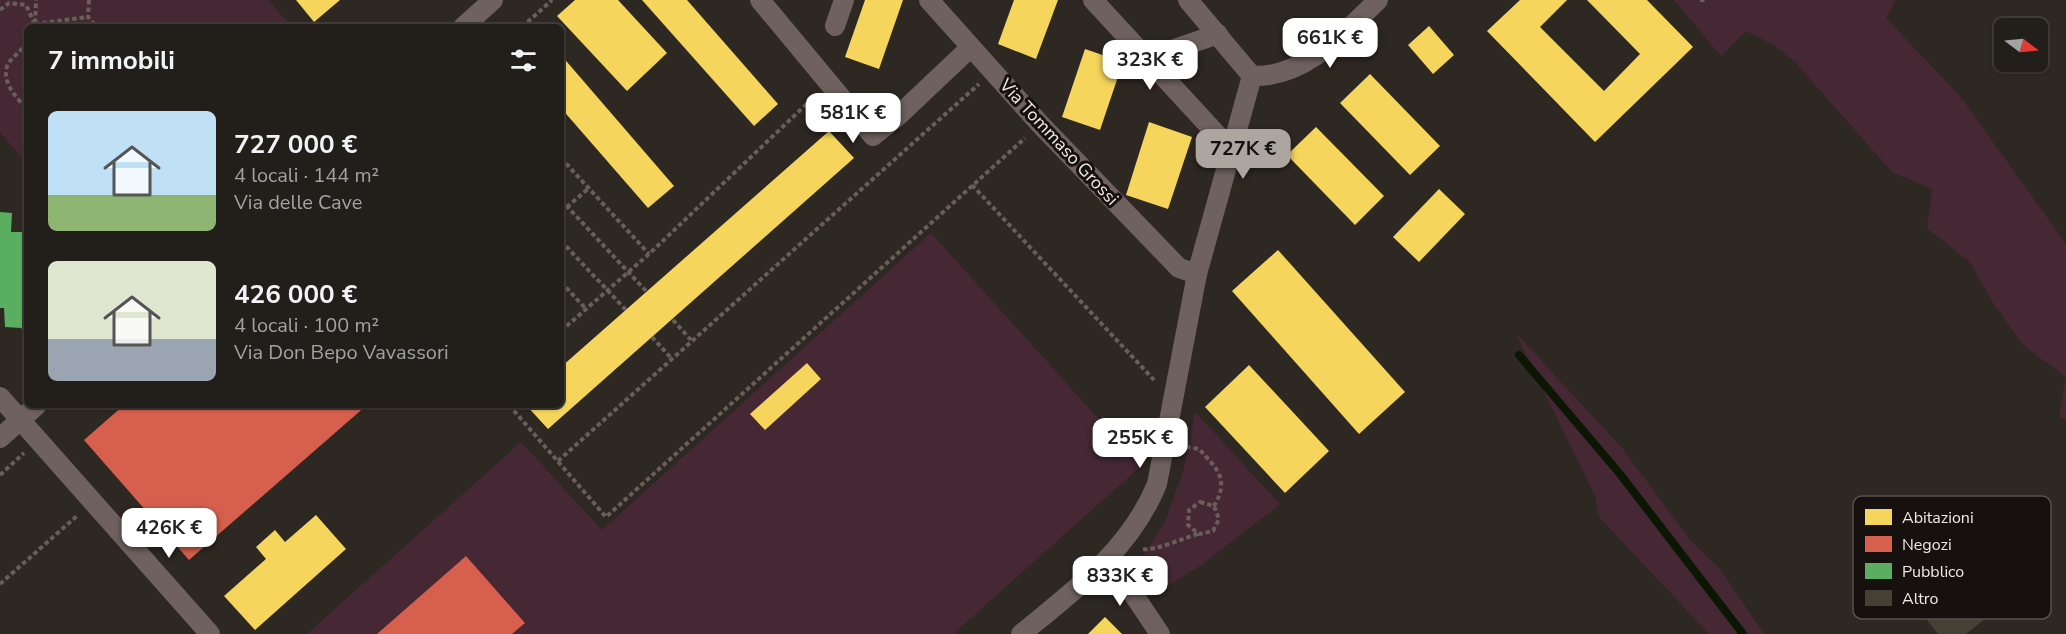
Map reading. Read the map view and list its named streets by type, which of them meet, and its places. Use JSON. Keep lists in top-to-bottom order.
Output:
{
  "streets": {
    "street": ["Via Tommaso Grossi"]
  },
  "legend": [
    "Abitazioni",
    "Negozi",
    "Pubblico",
    "Altro"
  ],
  "north": "right",
  "page": {
    "price": [
      "661K €",
      "323K €",
      "581K €",
      "727K €",
      "255K €",
      "426K €",
      "833K €"
    ],
    "heading": "7 immobili",
    "list": [
      {
        "name": "727 000 €",
        "note": "4 locali · 144 m² · Via delle Cave"
      },
      {
        "name": "426 000 €",
        "note": "4 locali · 100 m² · Via Don Bepo Vavassori"
      }
    ]
  }
}
